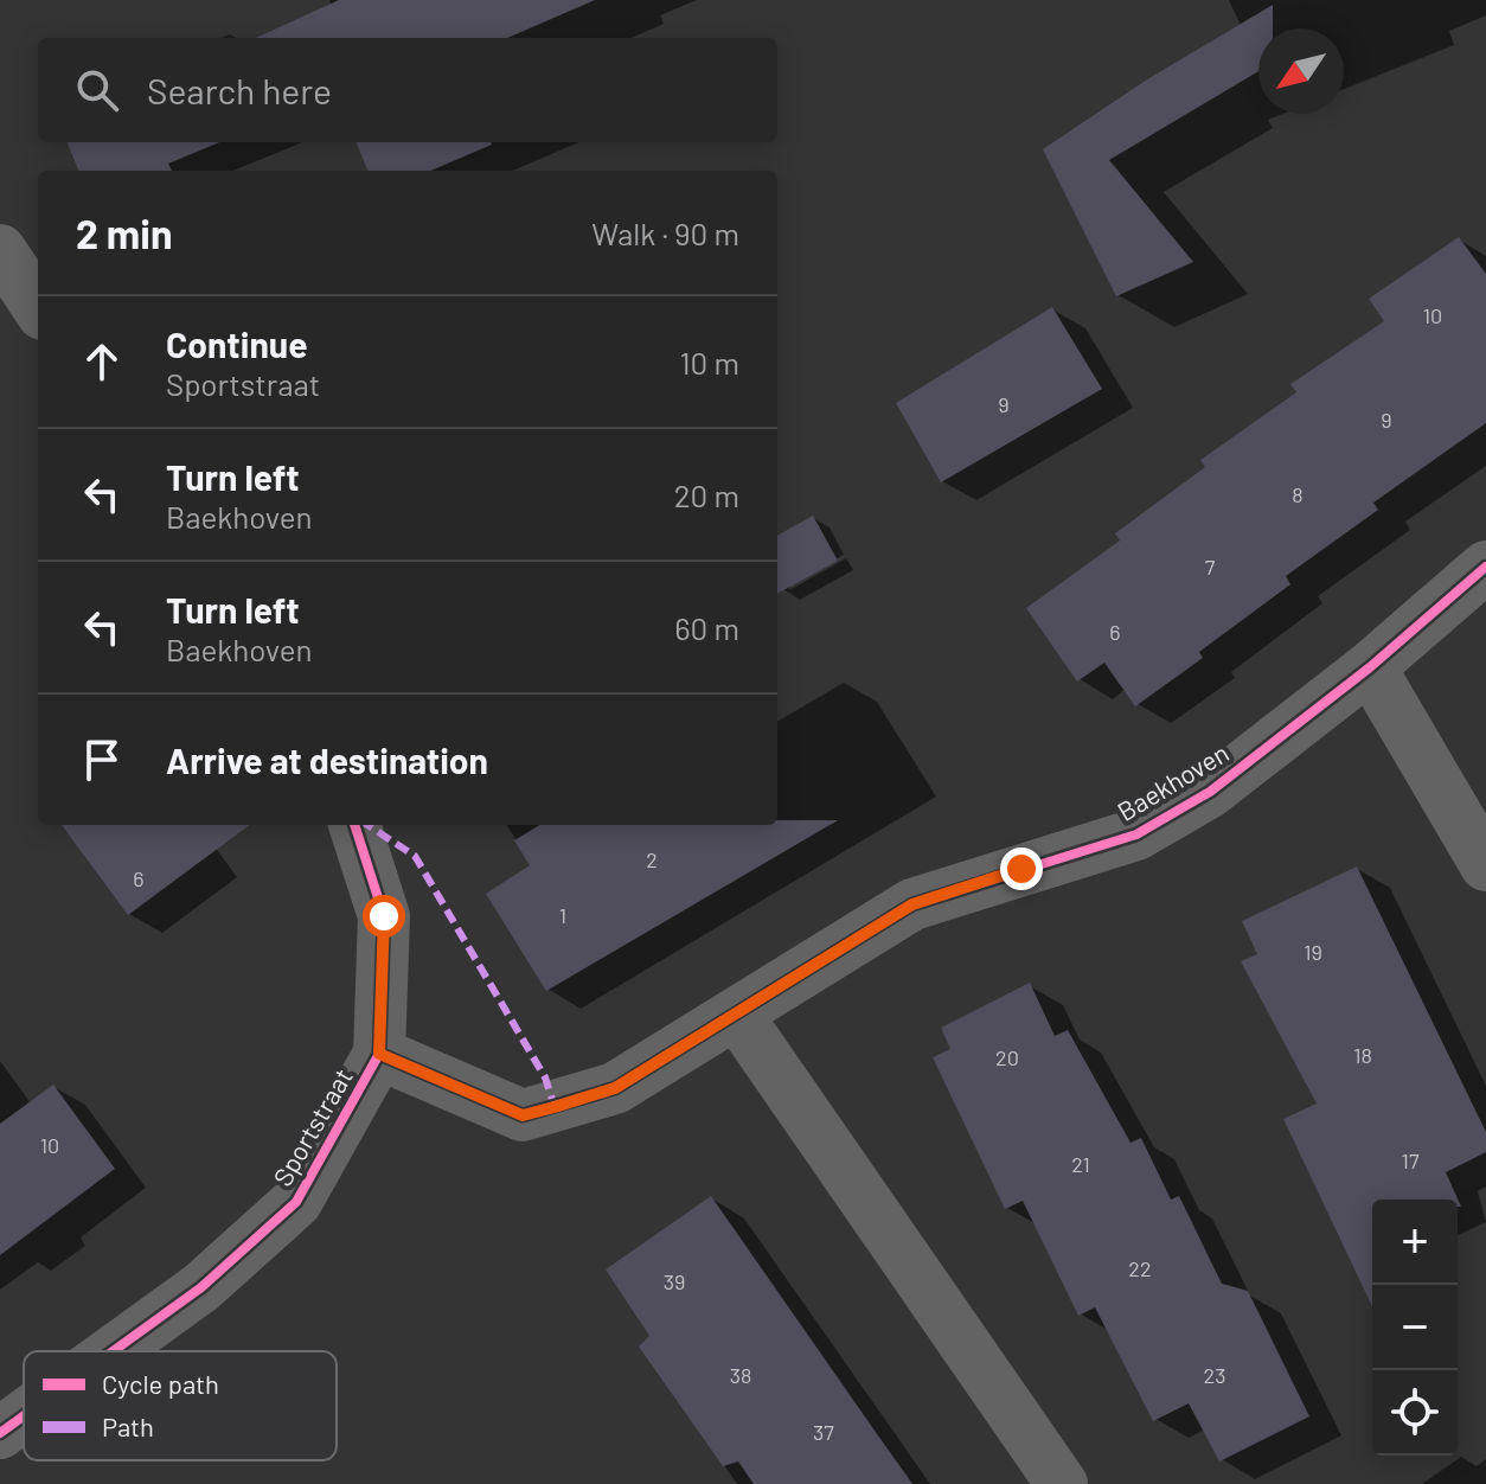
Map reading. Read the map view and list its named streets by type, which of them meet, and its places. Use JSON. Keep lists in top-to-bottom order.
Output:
{
  "streets": {
    "street": ["Baekhoven", "Sportstraat"]
  },
  "crossings": [
    ["Baekhoven", "Sportstraat"]
  ],
  "house_numbers": [
    "10",
    "9",
    "9",
    "8",
    "7",
    "6",
    "2",
    "6",
    "1",
    "19",
    "18",
    "20",
    "10",
    "17",
    "21",
    "22",
    "39",
    "38",
    "23",
    "37"
  ],
  "legend": ["Cycle path", "Path"],
  "north": "bottom left",
  "page": {
    "search": "Search here",
    "heading": ["2 min", "Walk · 90 m"],
    "list": [
      ["Continue", "Sportstraat", "10 m"],
      ["Turn left", "Baekhoven", "20 m"],
      ["Turn left", "Baekhoven", "60 m"],
      "Arrive at destination"
    ],
    "map_buttons": ["+", "−"]
  }
}
